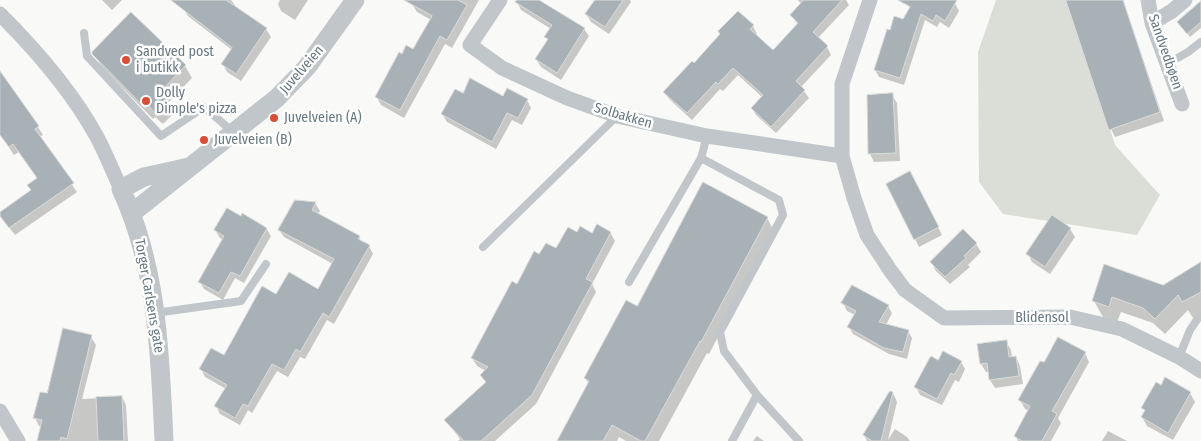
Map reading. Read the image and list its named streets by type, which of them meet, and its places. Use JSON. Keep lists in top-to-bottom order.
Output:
{
  "streets": {
    "street": [
      "Sandvedbøen",
      "Juvelveien",
      "Solbakken",
      "Torger Carlsens gate",
      "Blidensol"
    ]
  },
  "crossings": [
    ["Juvelveien", "Torger Carlsens gate"],
    ["Solbakken", "Blidensol"]
  ],
  "places": [
    "Sandved post i butikk",
    "Dolly Dimple's pizza",
    "Juvelveien (A)",
    "Juvelveien (B)"
  ]
}
